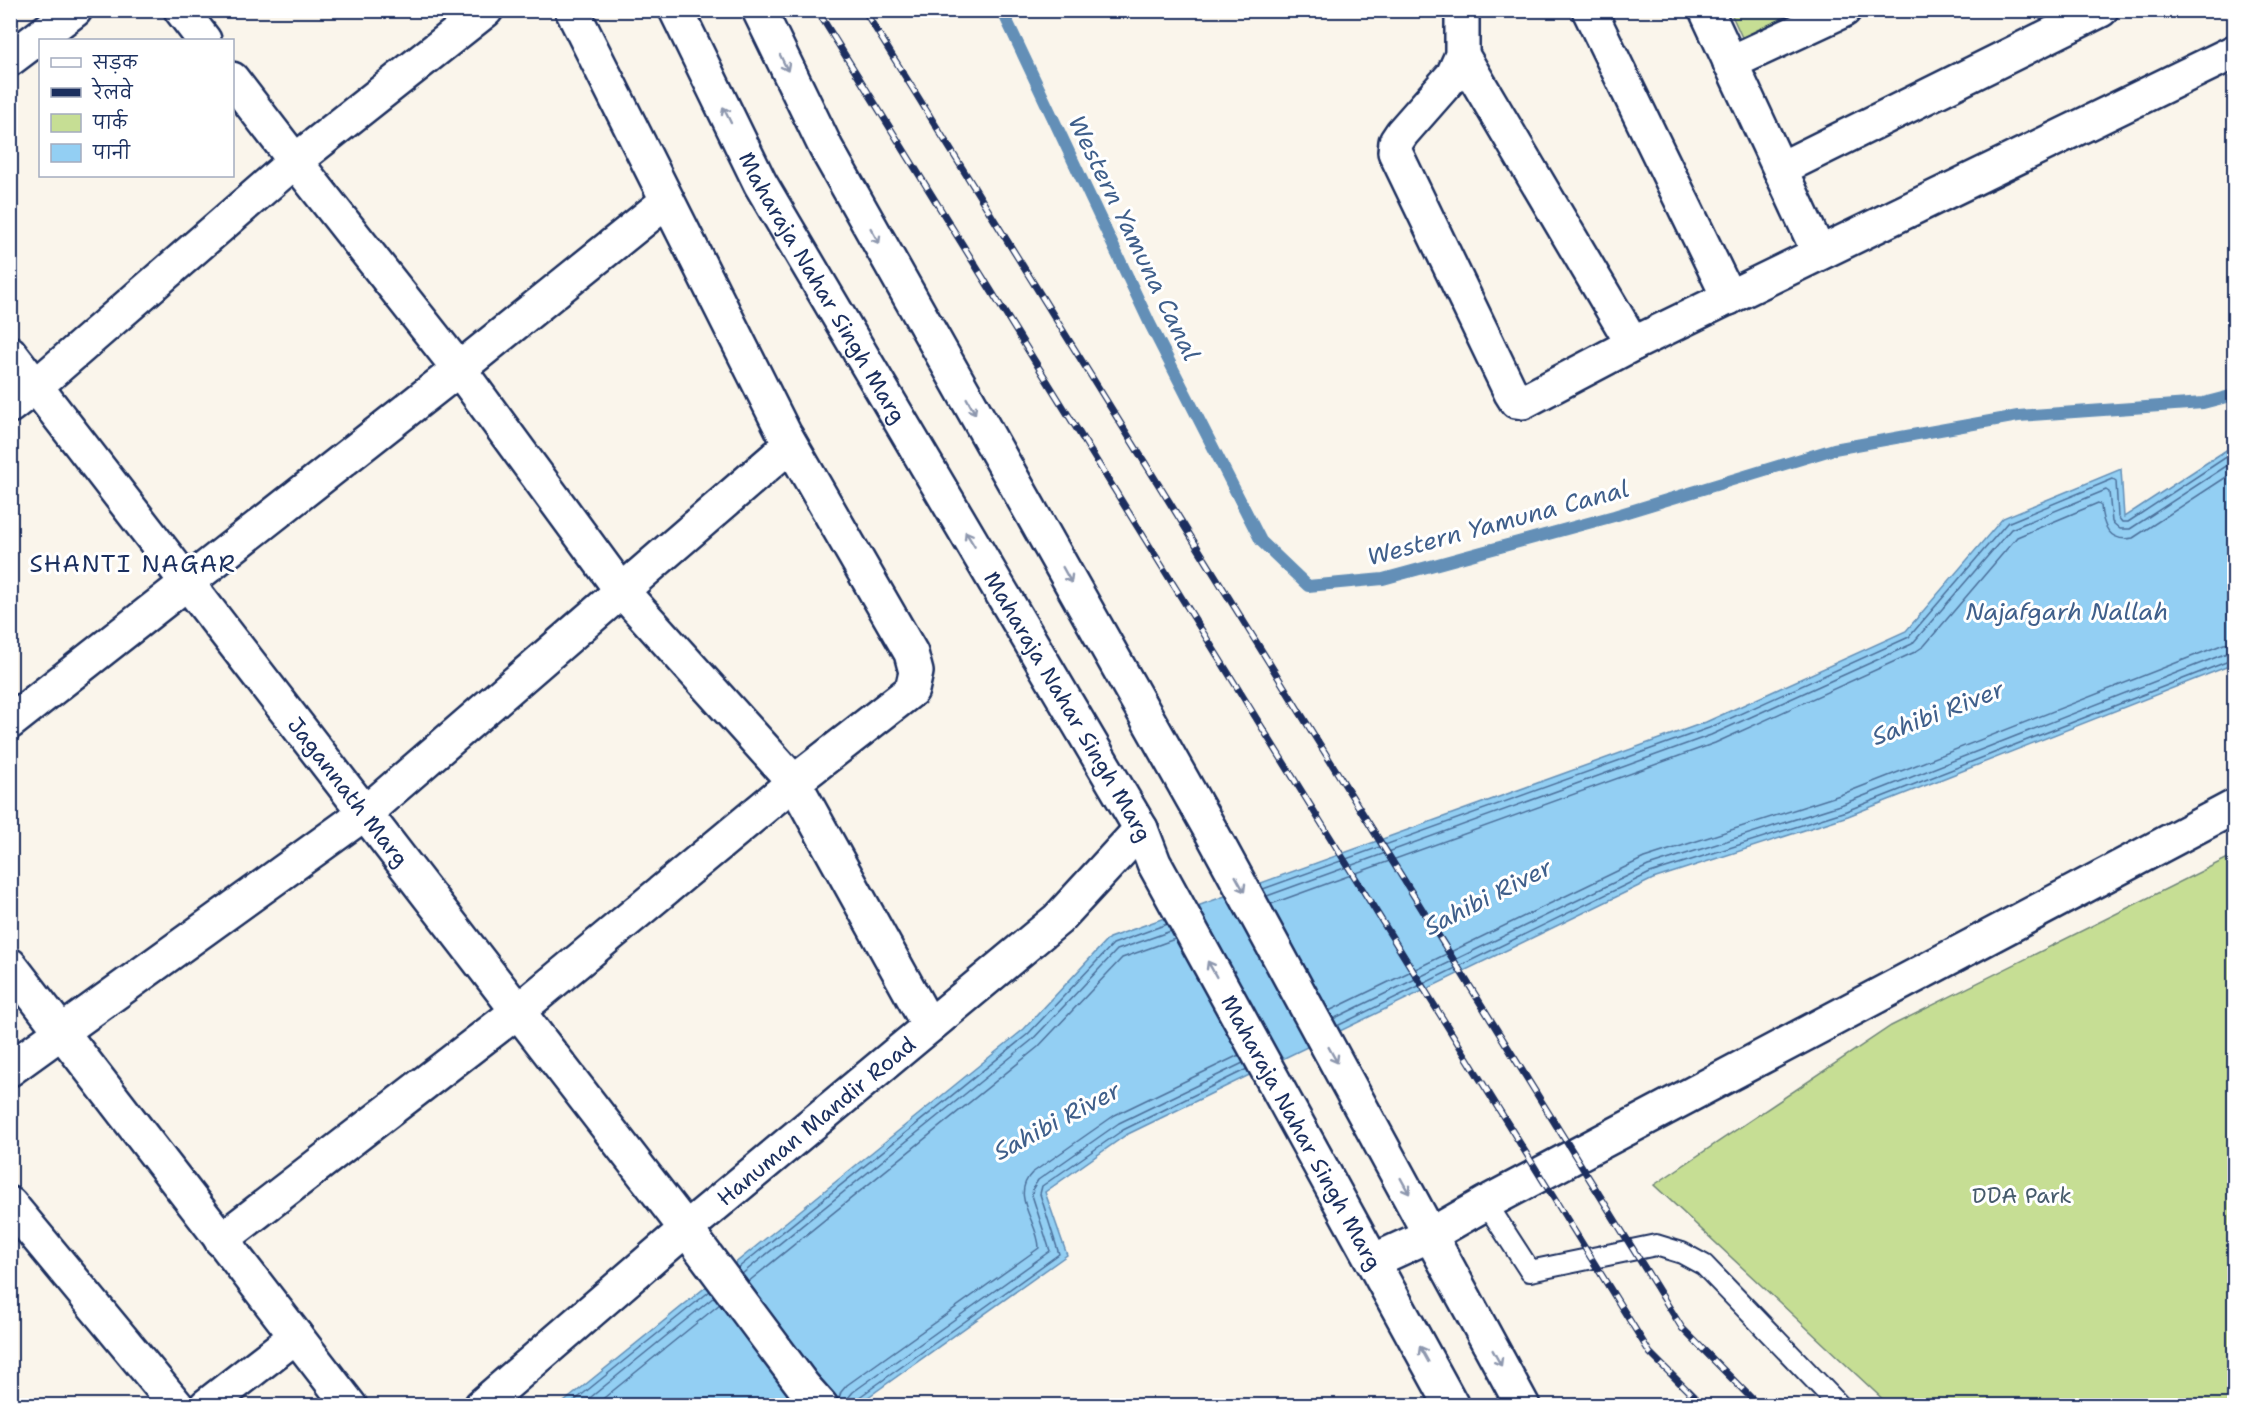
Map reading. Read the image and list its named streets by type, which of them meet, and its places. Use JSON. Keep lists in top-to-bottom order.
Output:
{
  "streets": {
    "street": ["Maharaja Nahar Singh Marg", "Jagannath Marg", "Hanuman Mandir Road"]
  },
  "crossings": [
    ["Maharaja Nahar Singh Marg", "Hanuman Mandir Road"],
    ["Jagannath Marg", "Hanuman Mandir Road"]
  ],
  "districts": ["SHANTI NAGAR"],
  "water": ["Western Yamuna Canal", "Najafgarh Nallah", "Sahibi River"],
  "parks": ["DDA Park"],
  "legend": [
    "सड़क",
    "रेलवे",
    "पार्क",
    "पानी"
  ]
}
